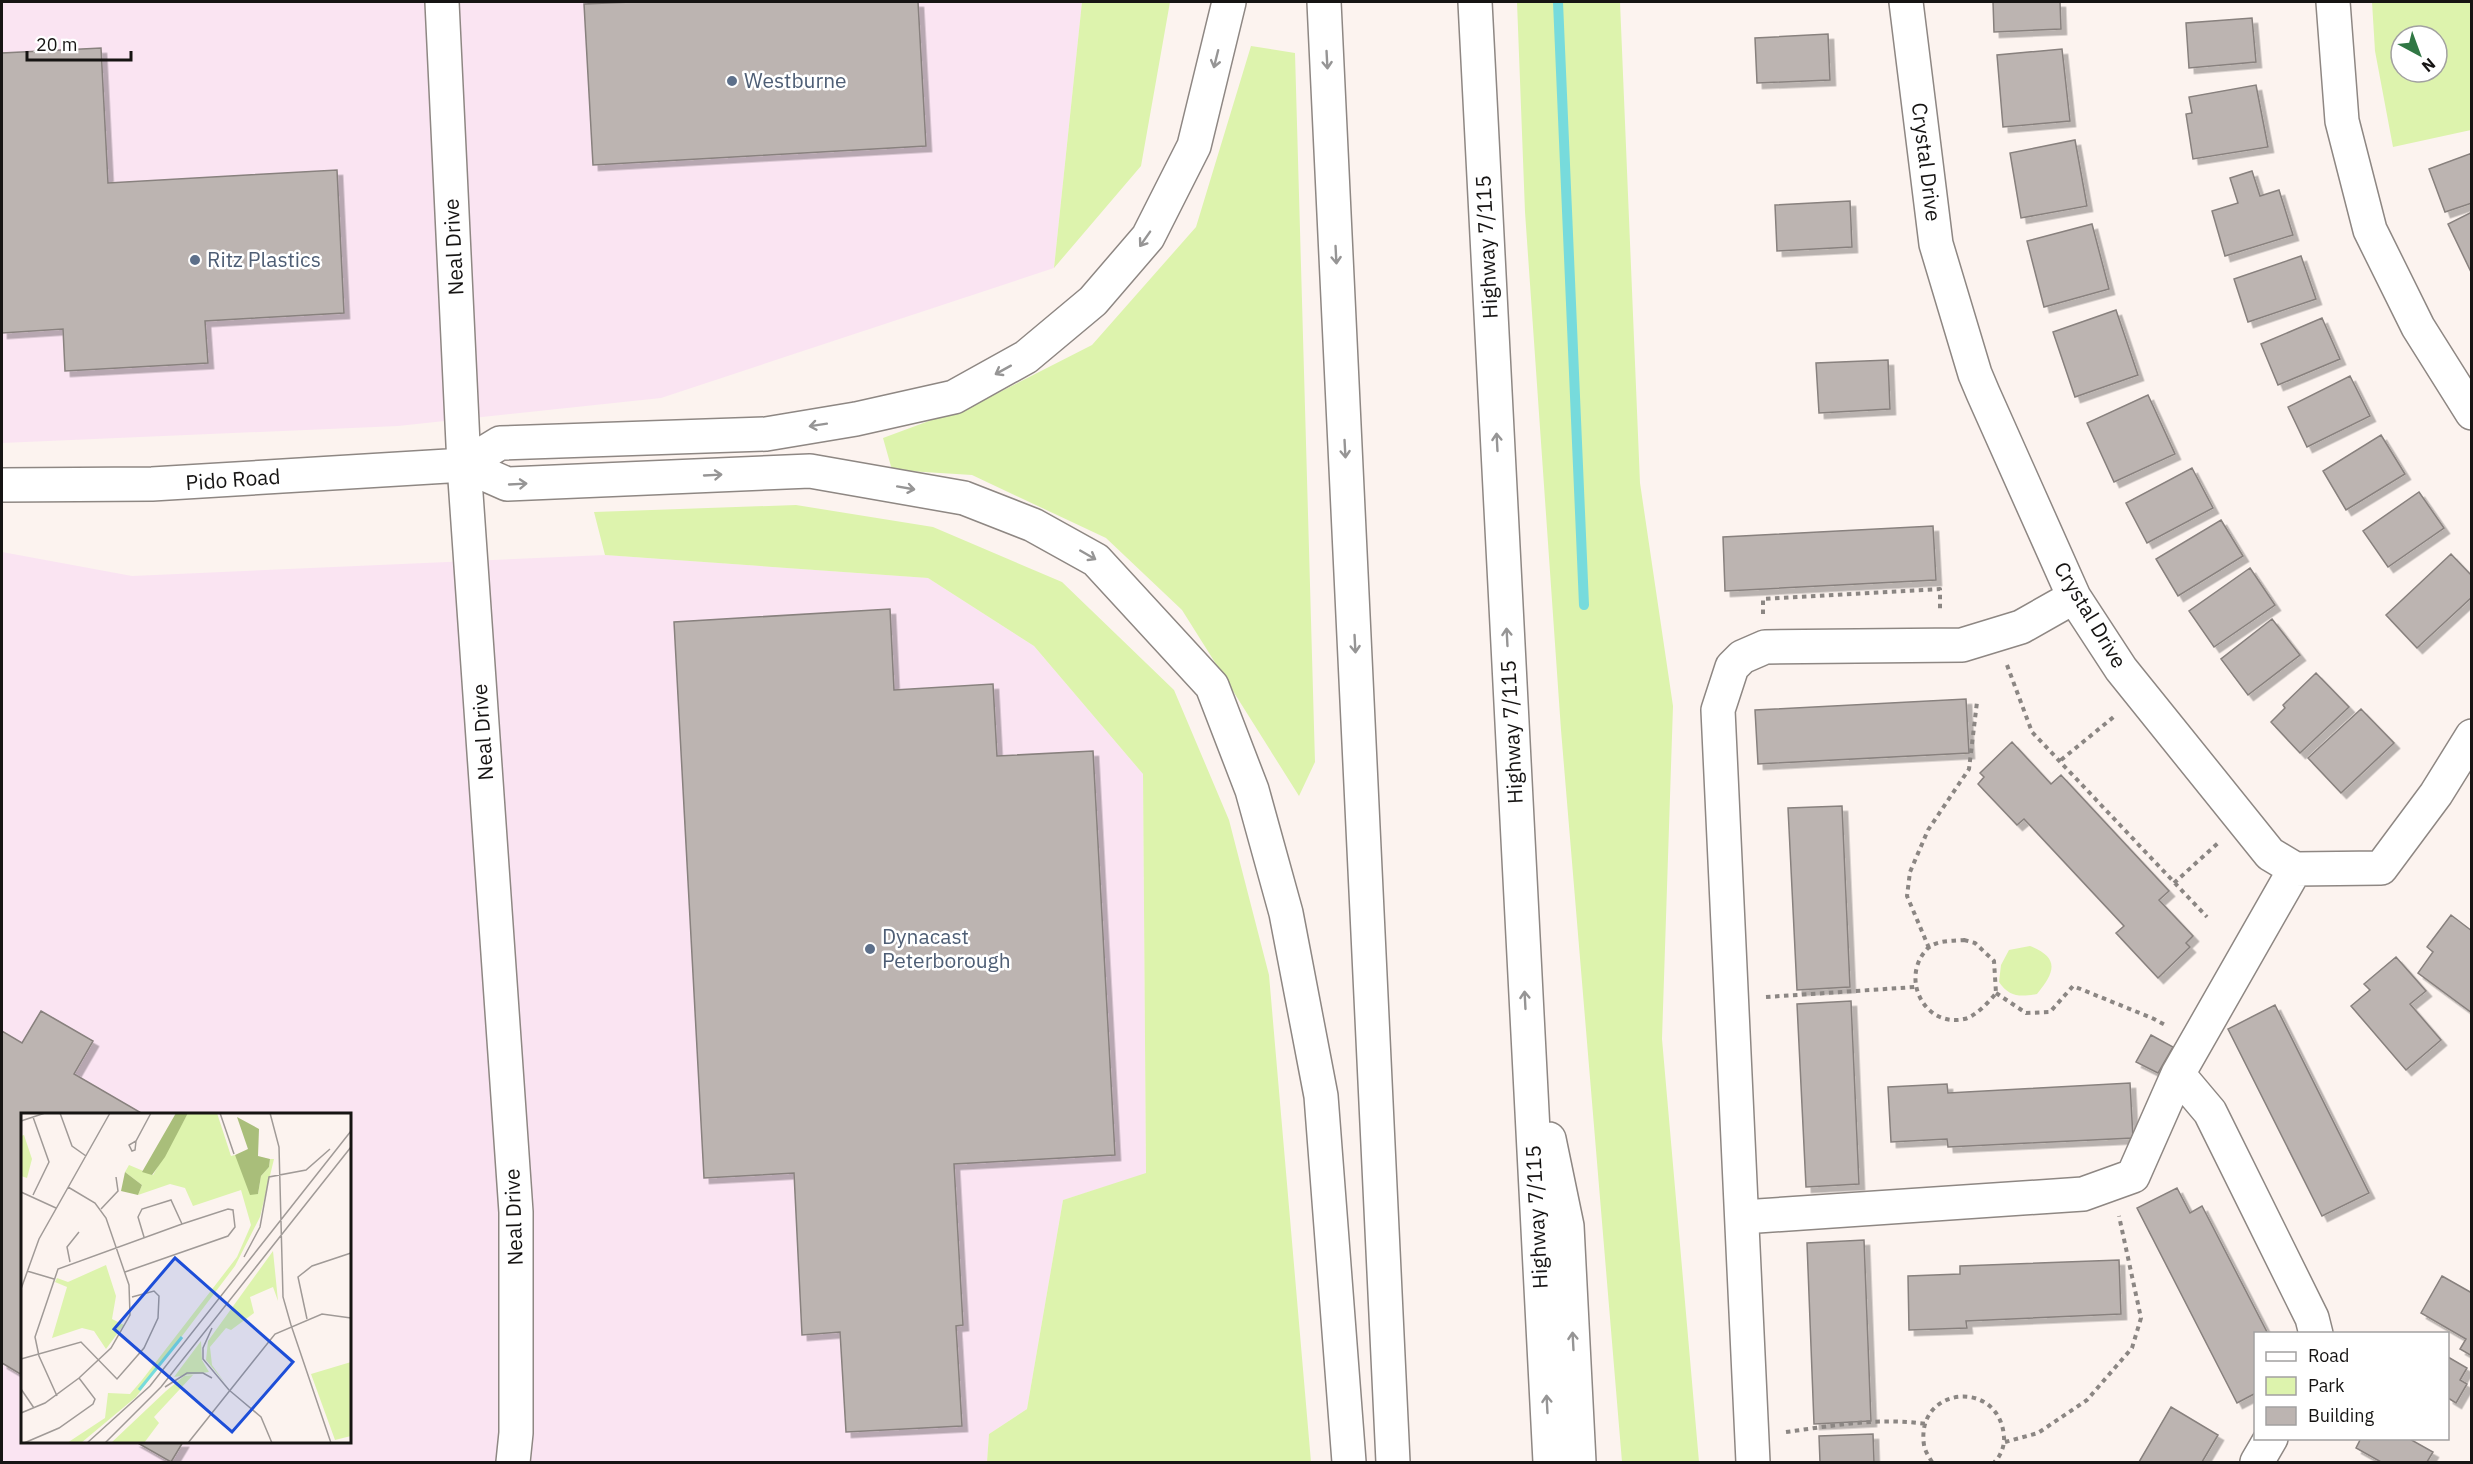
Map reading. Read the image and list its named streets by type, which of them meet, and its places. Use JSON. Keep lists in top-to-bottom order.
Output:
{
  "streets": {
    "main road": [
      "Crystal Drive",
      "Neal Drive",
      "Highway 7/115",
      "Pido Road"
    ]
  },
  "crossings": [
    ["Neal Drive", "Pido Road"]
  ],
  "places": ["Westburne", "Ritz Plastics", "Dynacast Peterborough"],
  "legend": ["Road", "Park", "Building"],
  "scale_bar": "20 m",
  "north": "bottom right"
}
